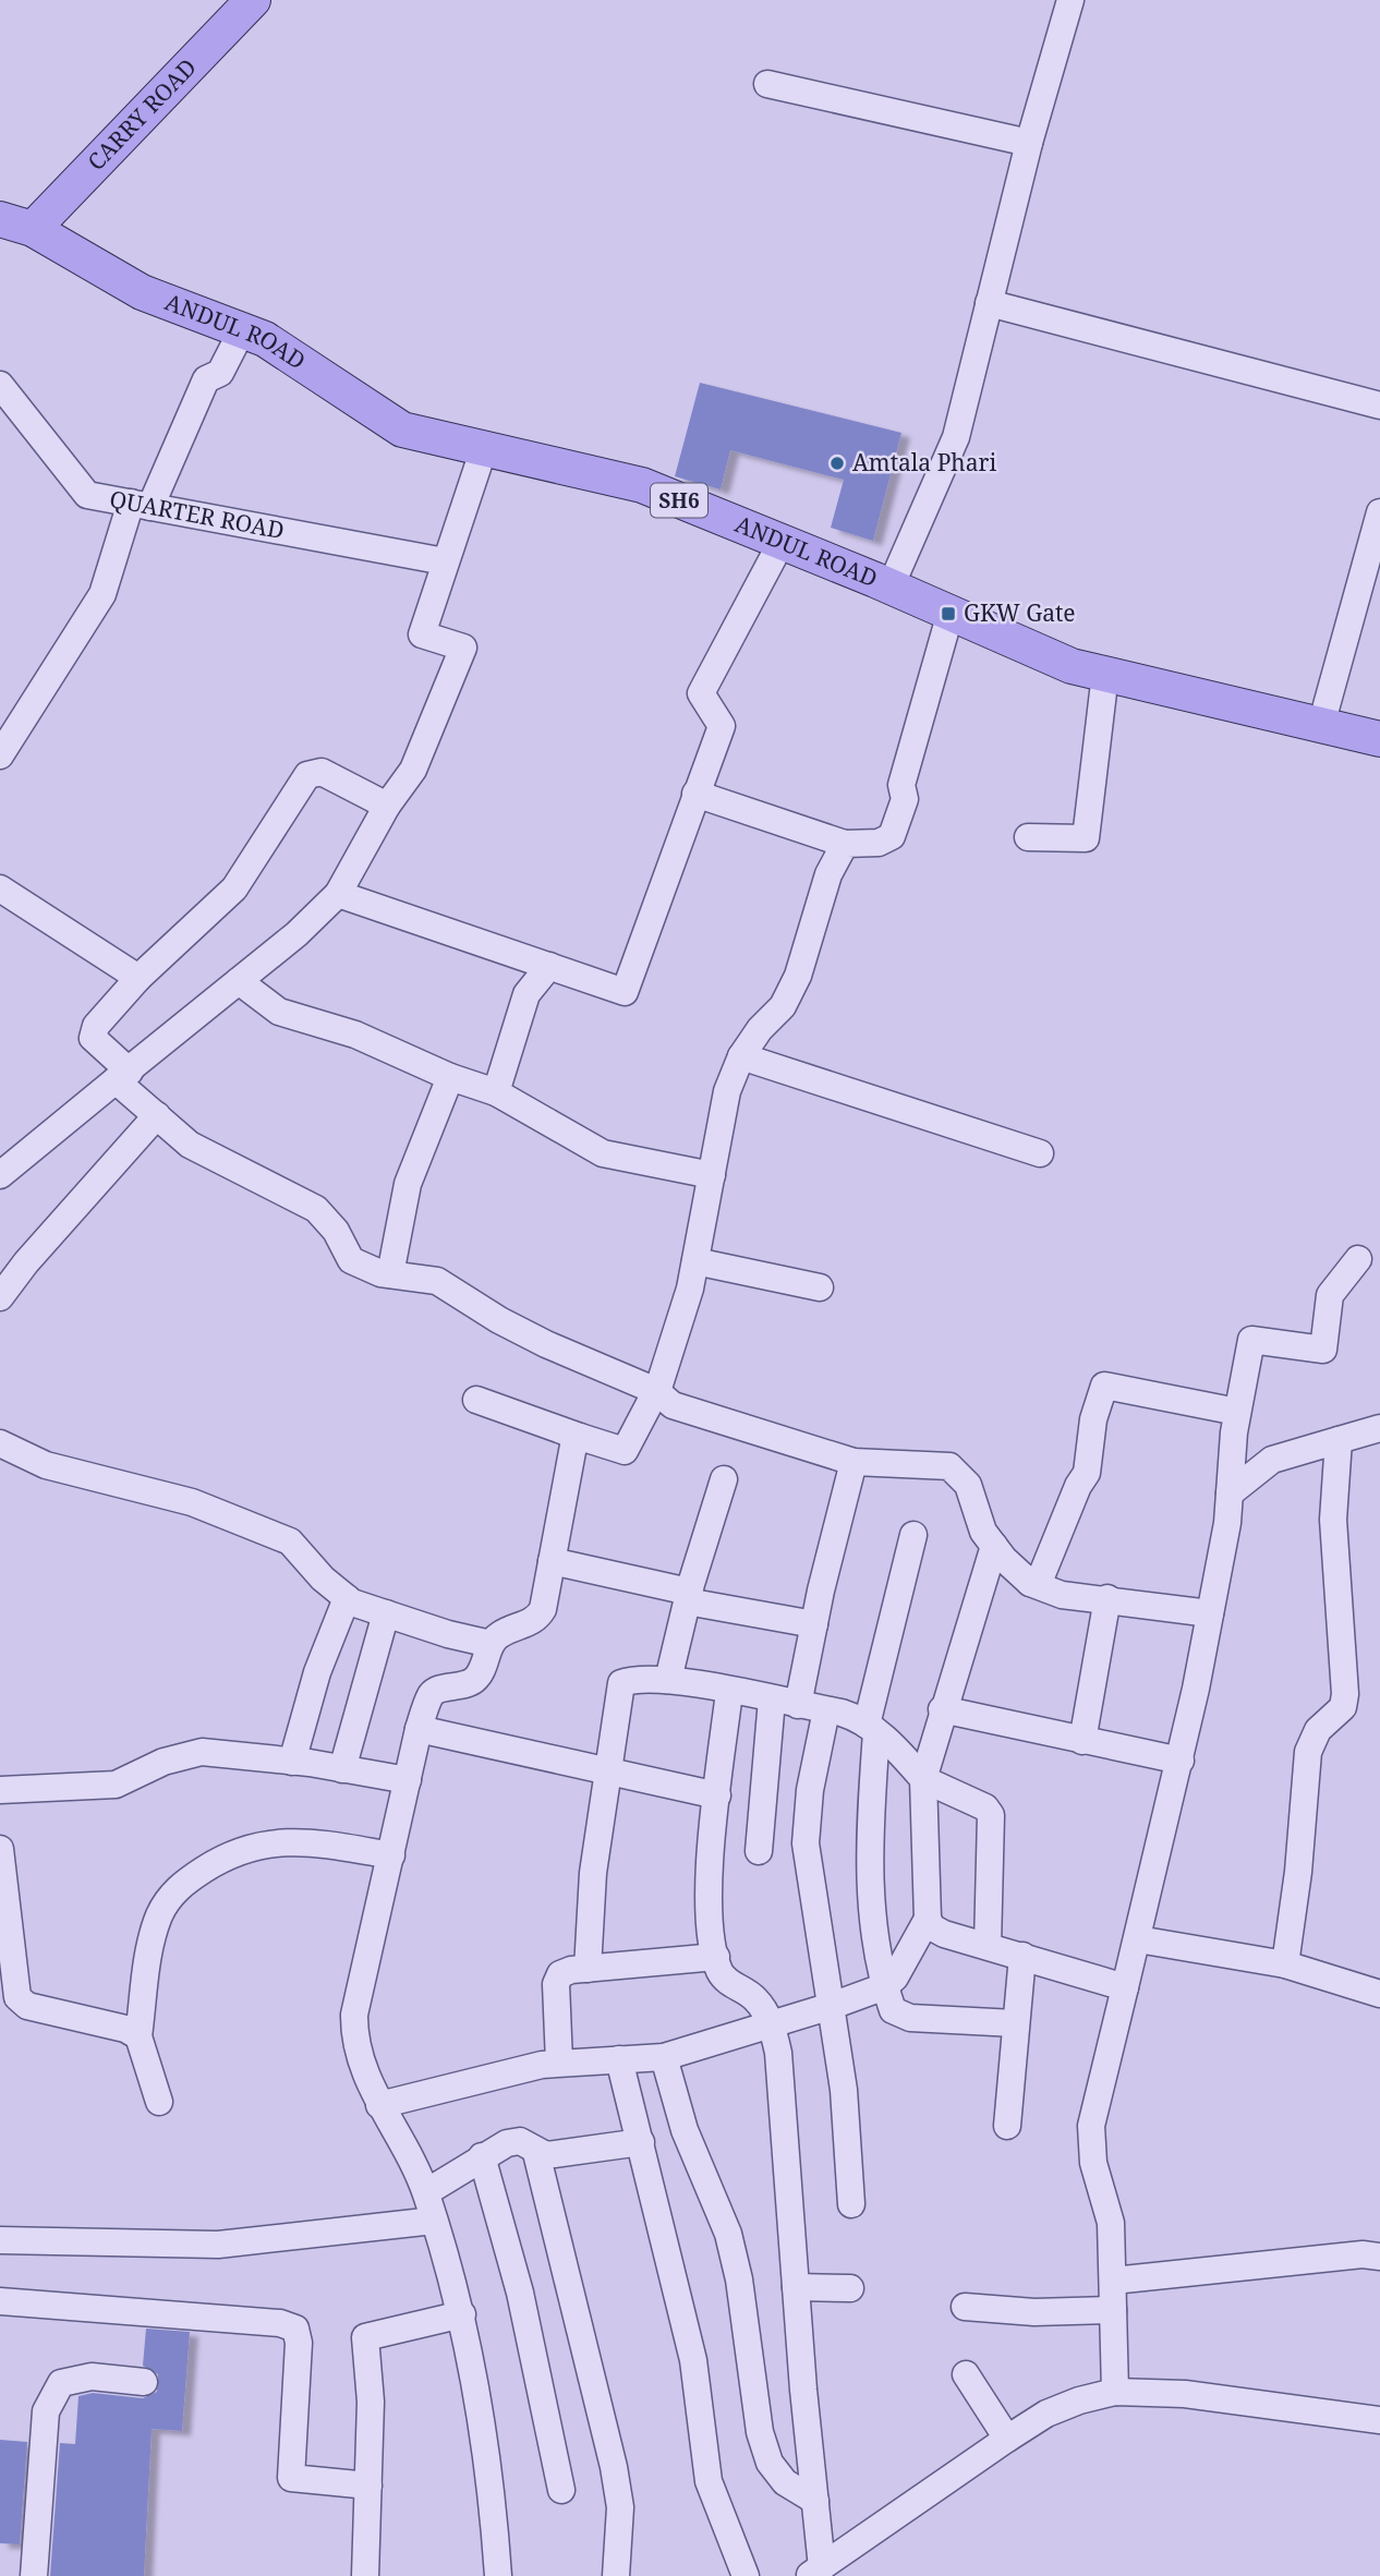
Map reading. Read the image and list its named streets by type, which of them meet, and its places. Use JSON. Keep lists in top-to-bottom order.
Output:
{
  "streets": {
    "main road": ["CARRY ROAD", "ANDUL ROAD", "SH6"],
    "street": ["QUARTER ROAD"]
  },
  "crossings": [
    ["CARRY ROAD", "ANDUL ROAD"]
  ],
  "places": {
    "other": ["Amtala Phari"],
    "transit": ["GKW Gate"]
  }
}
